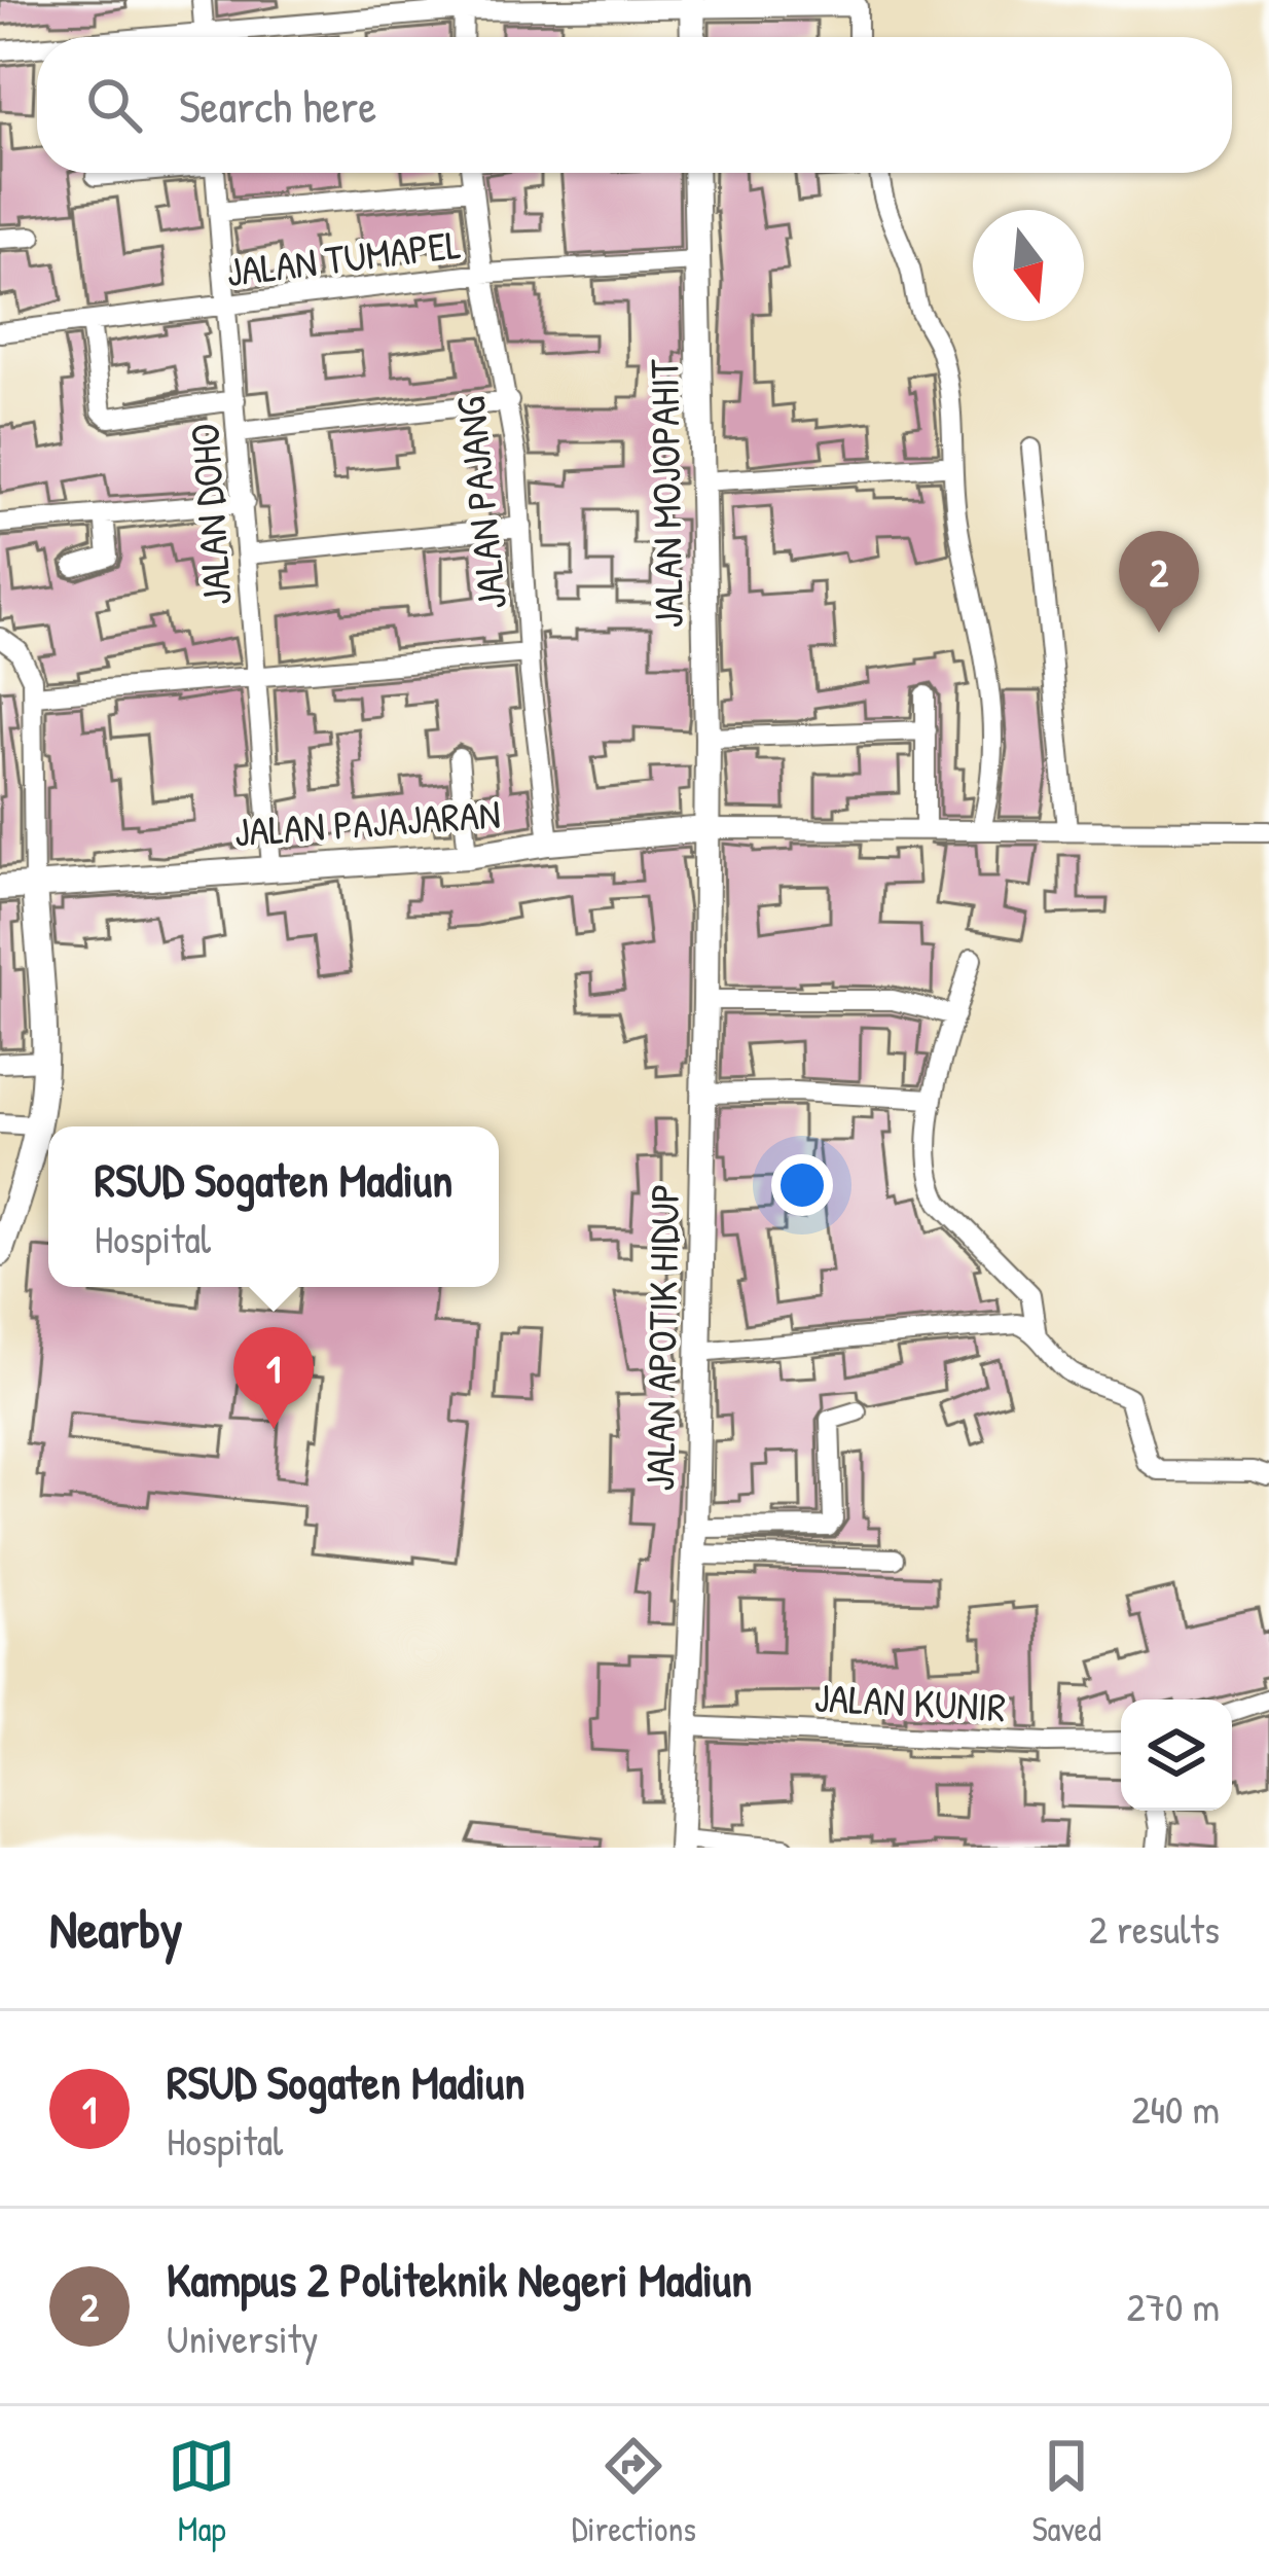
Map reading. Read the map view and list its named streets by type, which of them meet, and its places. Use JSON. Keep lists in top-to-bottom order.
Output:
{
  "streets": {
    "street": [
      "JALAN TUMAPEL",
      "JALAN MOJOPAHIT",
      "JALAN PAJANG",
      "JALAN DOHO",
      "JALAN PAJAJARAN",
      "JALAN APOTIK HIDUP",
      "JALAN KUNIR"
    ]
  },
  "crossings": [
    ["JALAN TUMAPEL", "JALAN MOJOPAHIT"],
    ["JALAN TUMAPEL", "JALAN PAJANG"],
    ["JALAN TUMAPEL", "JALAN DOHO"],
    ["JALAN MOJOPAHIT", "JALAN PAJAJARAN"],
    ["JALAN MOJOPAHIT", "JALAN APOTIK HIDUP"],
    ["JALAN PAJANG", "JALAN PAJAJARAN"],
    ["JALAN DOHO", "JALAN PAJAJARAN"],
    ["JALAN PAJAJARAN", "JALAN APOTIK HIDUP"],
    ["JALAN APOTIK HIDUP", "JALAN KUNIR"]
  ],
  "north": "bottom",
  "page": {
    "search": "Search here",
    "pins": ["2", "1"],
    "popup": ["RSUD Sogaten Madiun", "Hospital"],
    "heading": ["Nearby", "2 results"],
    "list": [
      {
        "mark": "1",
        "name": "RSUD Sogaten Madiun",
        "note": "Hospital",
        "value": "240 m"
      },
      {
        "mark": "2",
        "name": "Kampus 2 Politeknik Negeri Madiun",
        "note": "University",
        "value": "270 m"
      }
    ],
    "nav": ["Map", "Directions", "Saved"]
  }
}
